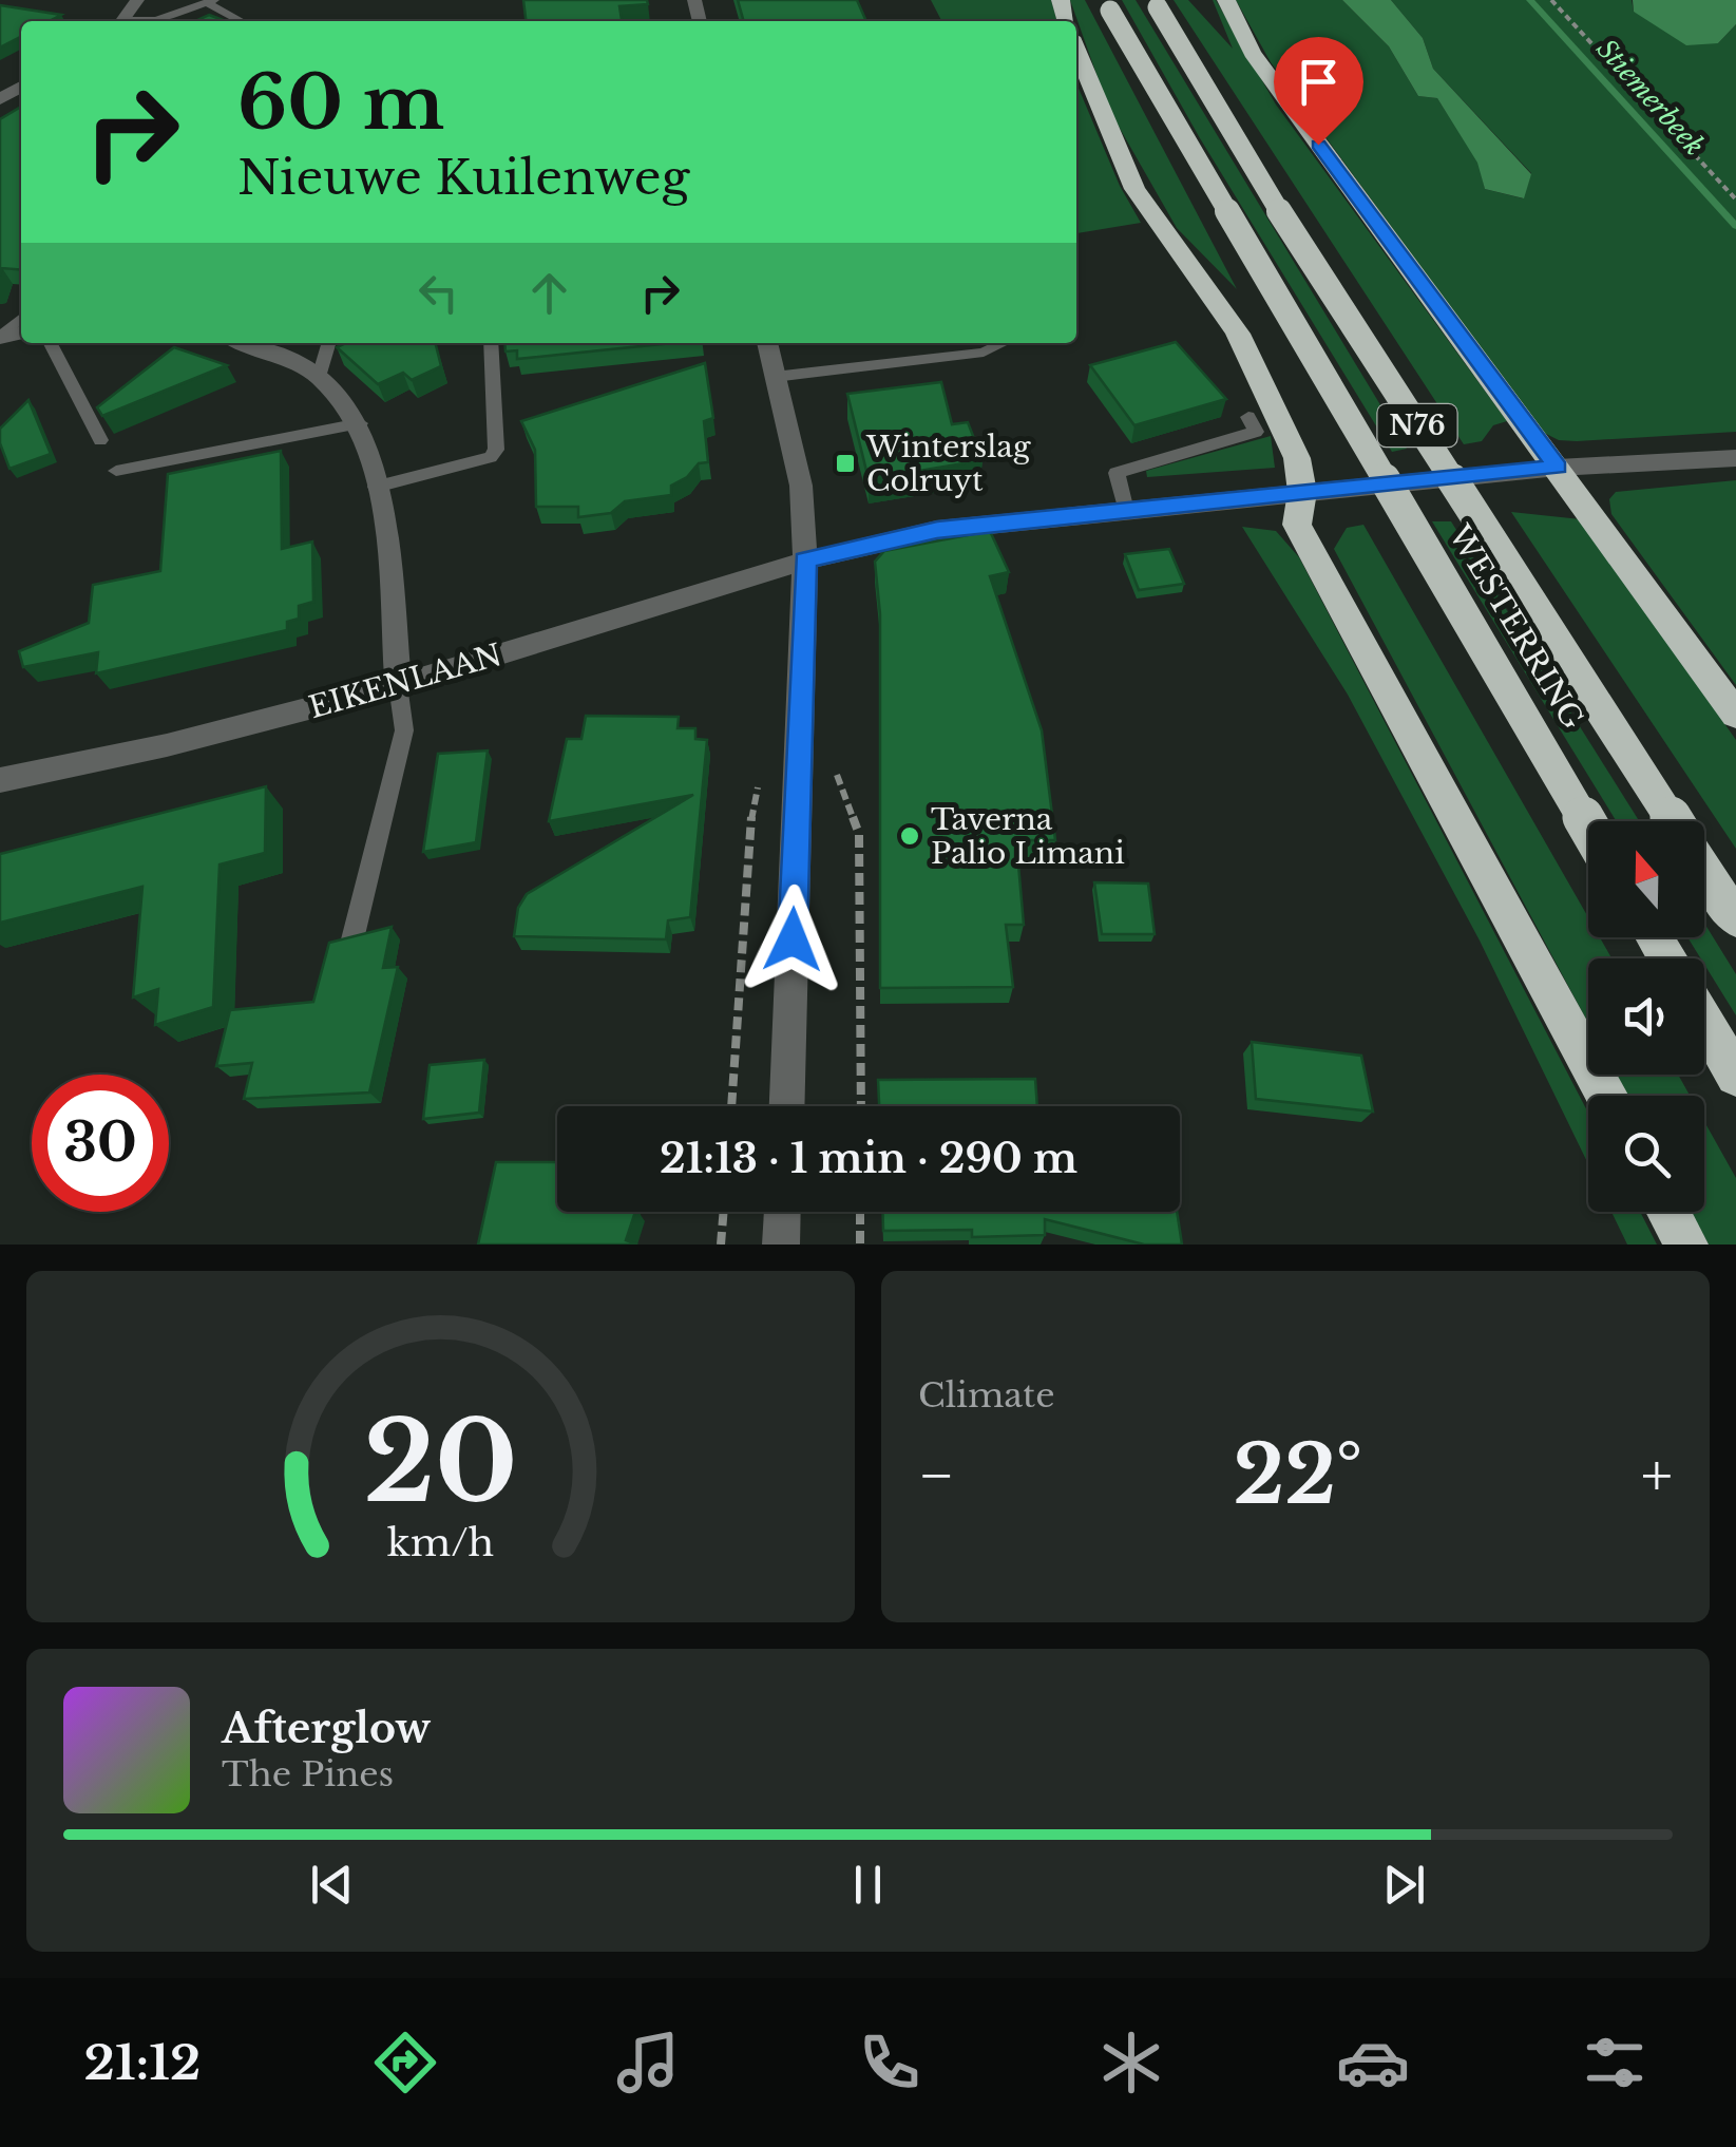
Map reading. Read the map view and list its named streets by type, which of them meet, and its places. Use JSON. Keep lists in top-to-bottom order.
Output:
{
  "streets": {
    "highway": ["N76", "WESTERRING"],
    "street": ["EIKENLAAN"]
  },
  "water": ["Stiemerbeek"],
  "places": {
    "transit": ["Winterslag Colruyt"],
    "other": ["Taverna Palio Limani"]
  },
  "north": "top",
  "page": {
    "turn": ["60 m", "Nieuwe Kuilenweg"],
    "limit": "30",
    "trip": "21:13 · 1 min · 290 m",
    "tile": "Climate",
    "heat": ["−", "22°", "+"],
    "song": ["Afterglow", "The Pines"],
    "tabs": "21:12",
    "gauge": ["20", "km/h"]
  }
}
